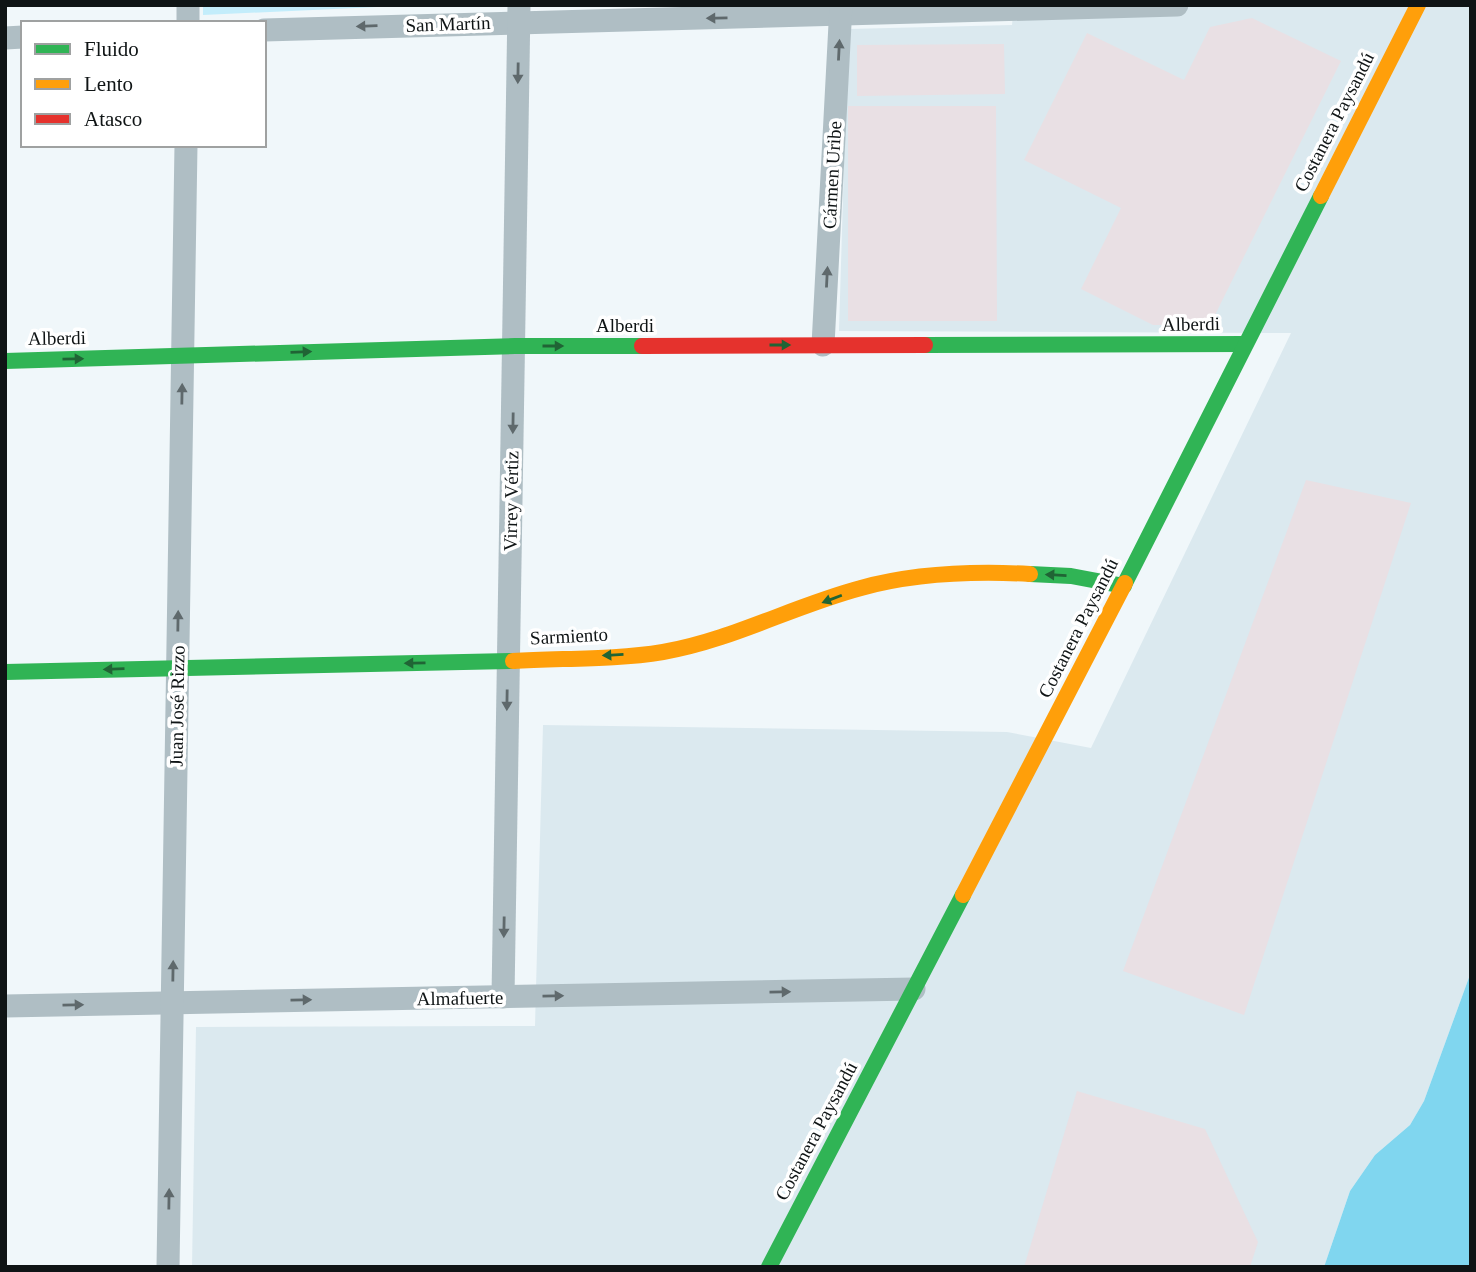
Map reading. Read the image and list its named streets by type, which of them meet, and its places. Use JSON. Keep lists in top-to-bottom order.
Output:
{
  "streets": {
    "street": [
      "San Martín",
      "Costanera Paysandú",
      "Cármen Uribe",
      "Alberdi",
      "Virrey Vértiz",
      "Sarmiento",
      "Juan José Rizzo",
      "Almafuerte"
    ]
  },
  "crossings": [
    ["San Martín", "Cármen Uribe"],
    ["San Martín", "Virrey Vértiz"],
    ["Costanera Paysandú", "Alberdi"],
    ["Costanera Paysandú", "Sarmiento"],
    ["Costanera Paysandú", "Almafuerte"],
    ["Cármen Uribe", "Alberdi"],
    ["Alberdi", "Virrey Vértiz"],
    ["Alberdi", "Juan José Rizzo"],
    ["Virrey Vértiz", "Sarmiento"],
    ["Virrey Vértiz", "Almafuerte"],
    ["Sarmiento", "Juan José Rizzo"],
    ["Juan José Rizzo", "Almafuerte"]
  ],
  "one_way": [
    "San Martín",
    "Cármen Uribe",
    "Alberdi",
    "Virrey Vértiz",
    "Sarmiento",
    "Juan José Rizzo",
    "Almafuerte"
  ],
  "legend": ["Fluido", "Lento", "Atasco"]
}
